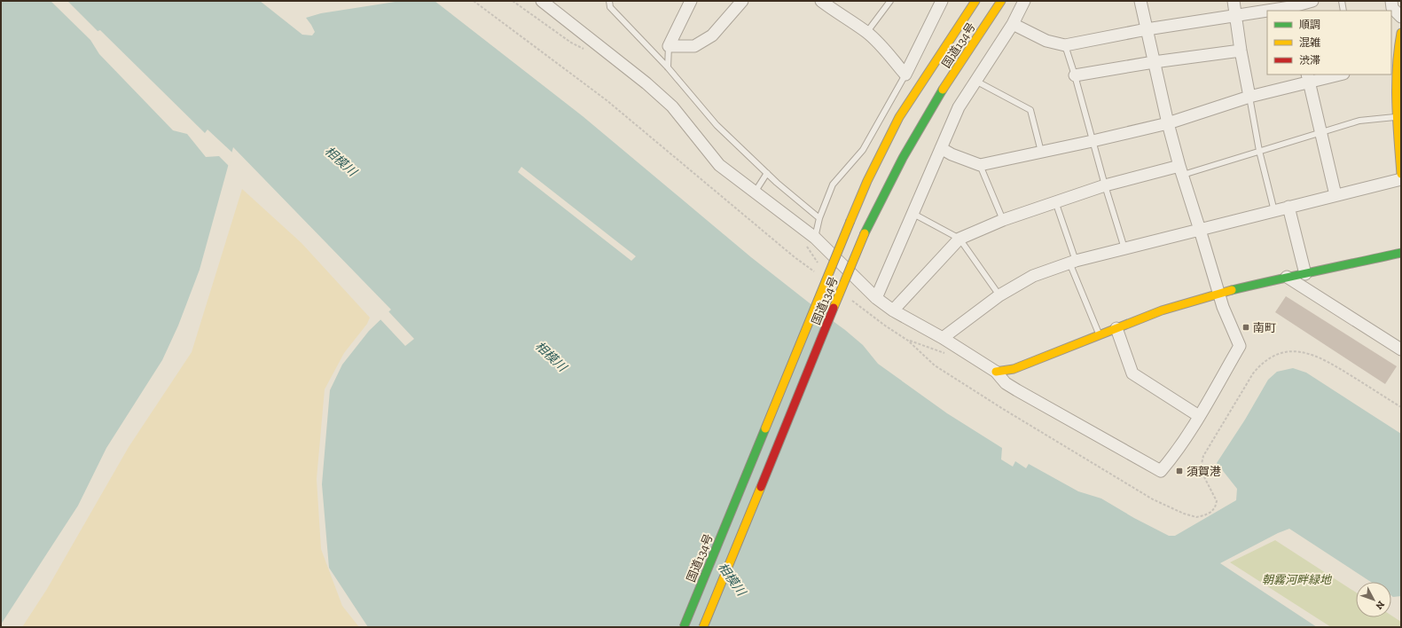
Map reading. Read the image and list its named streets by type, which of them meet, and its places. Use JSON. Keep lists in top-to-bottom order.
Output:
{
  "streets": {
    "main road": ["国道134号"]
  },
  "water": ["相模川"],
  "parks": ["朝霧河畔緑地"],
  "places": {
    "transit": ["南町", "須賀港"]
  },
  "legend": ["順調", "混雑", "渋滞"],
  "north": "bottom right"
}
